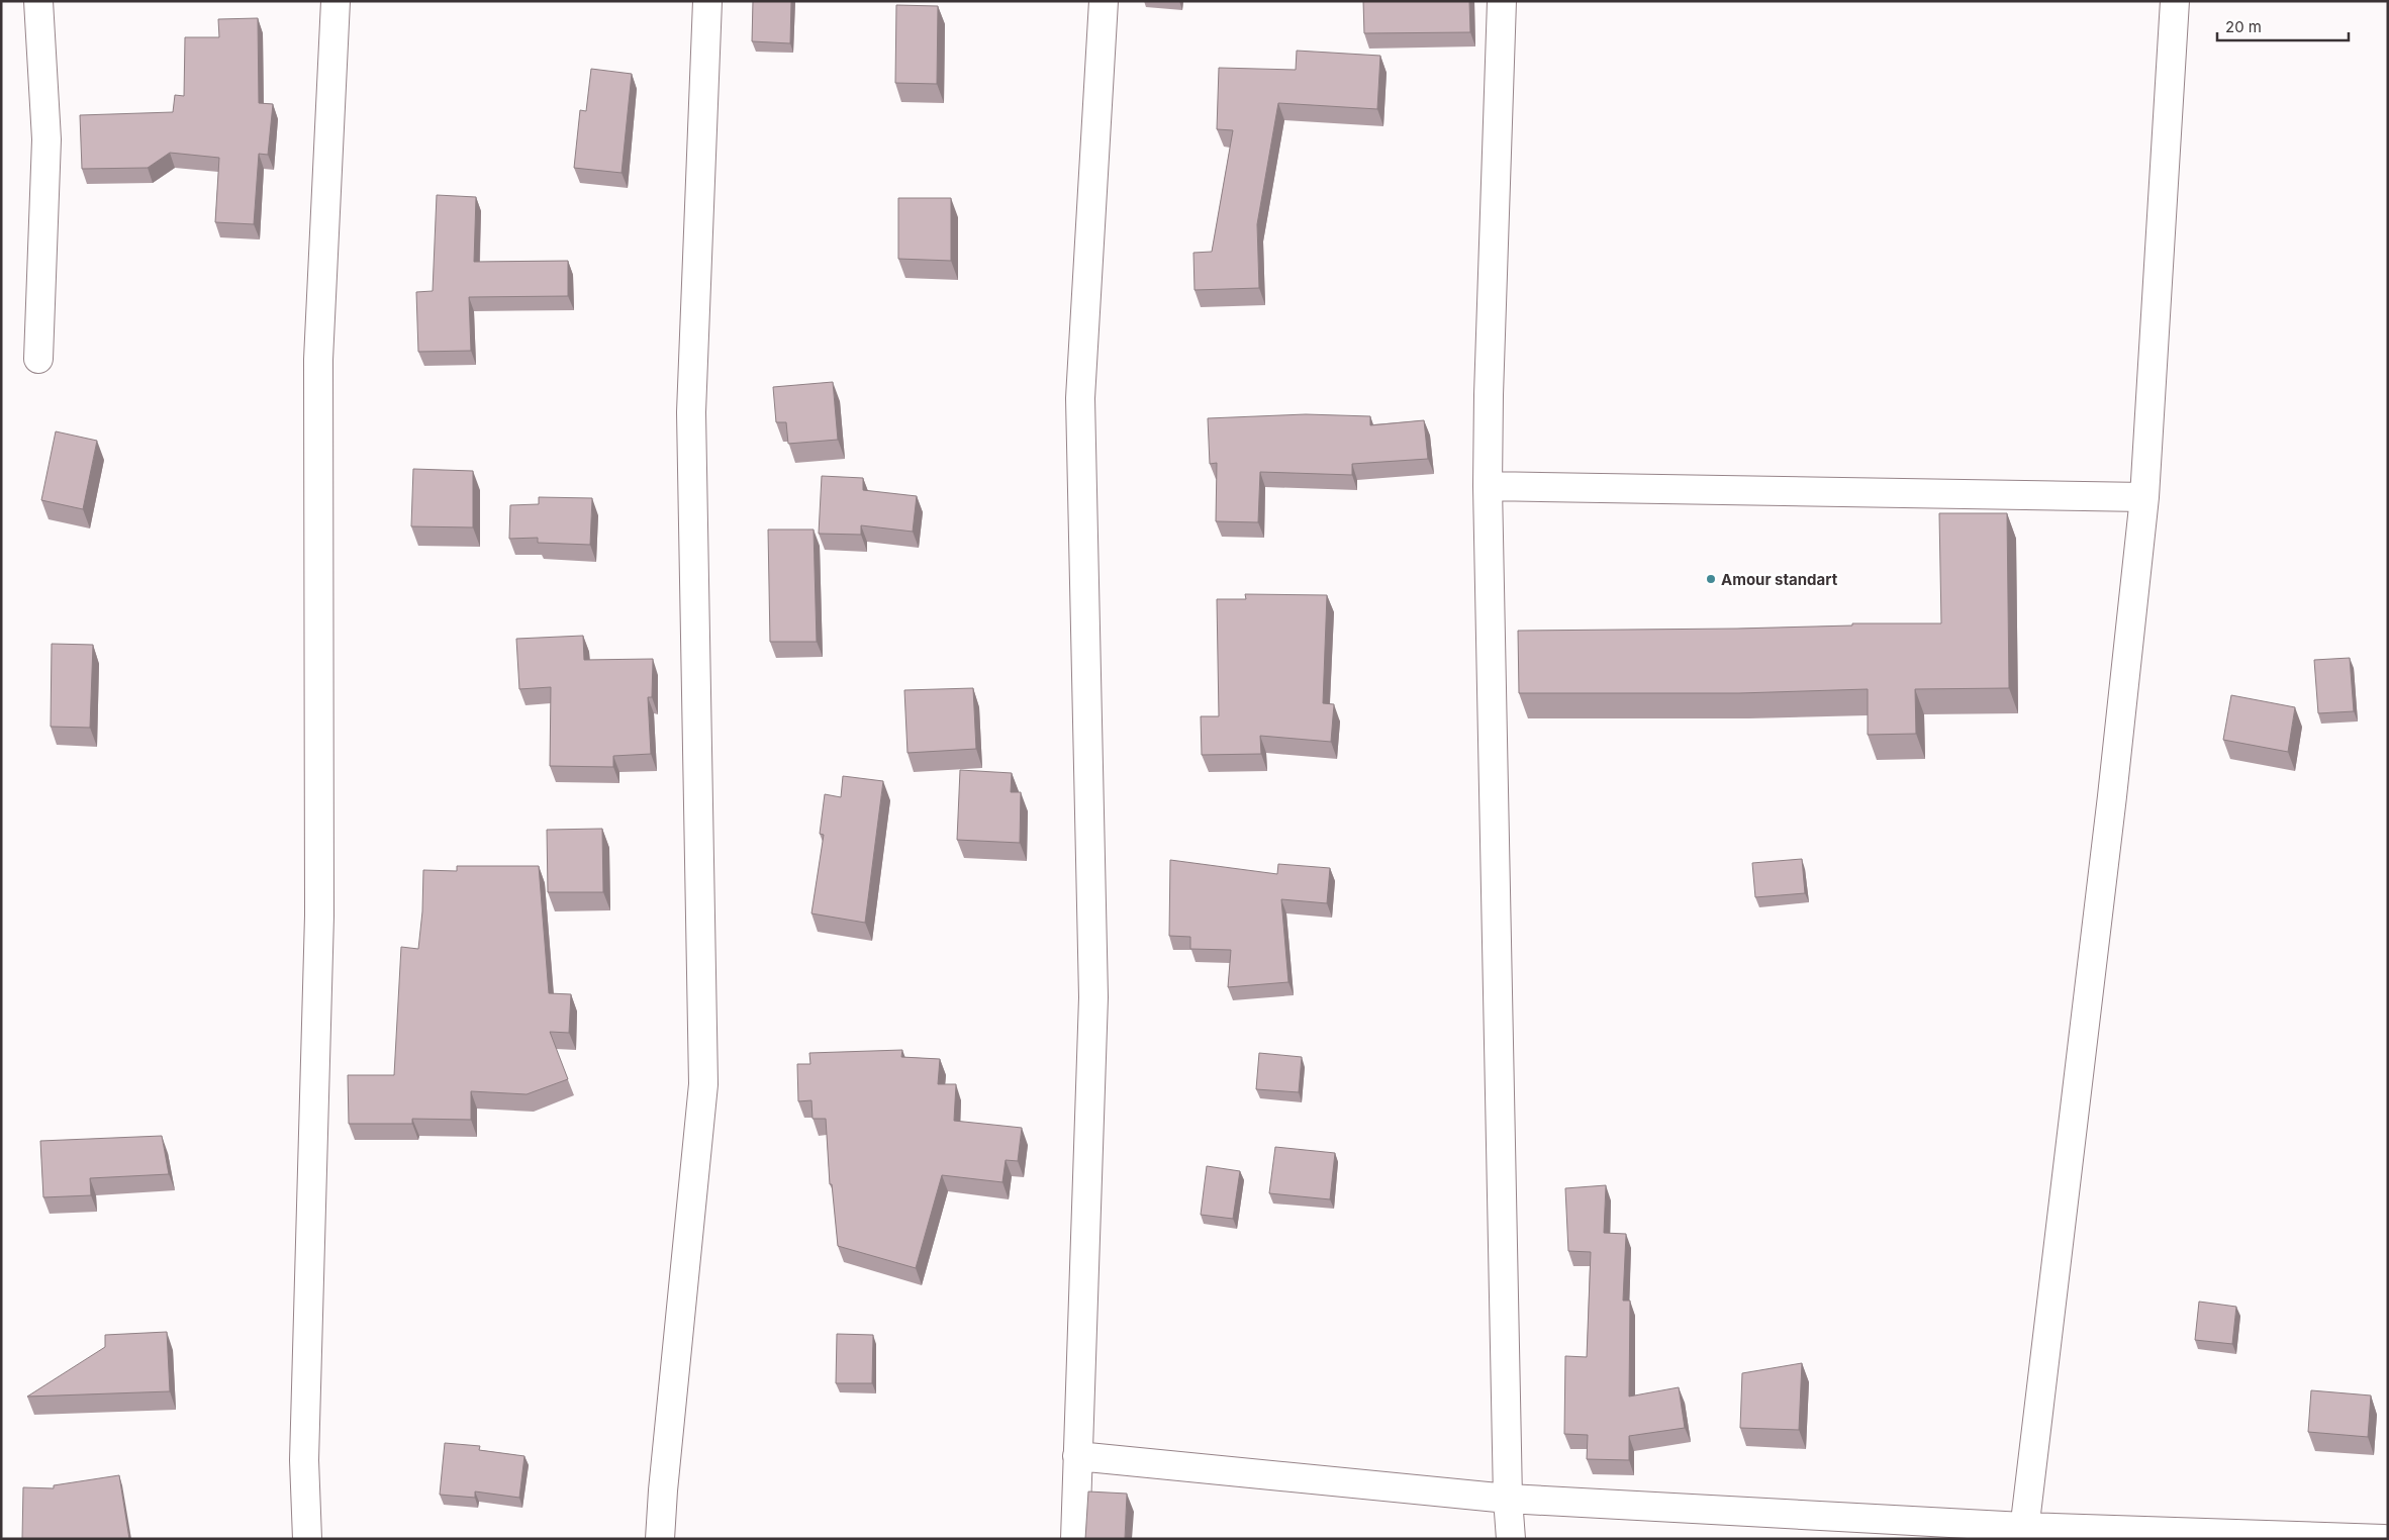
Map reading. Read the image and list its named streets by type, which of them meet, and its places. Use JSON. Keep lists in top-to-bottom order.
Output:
{
  "places": ["Amour standart"],
  "scale_bar": "20 m"
}
